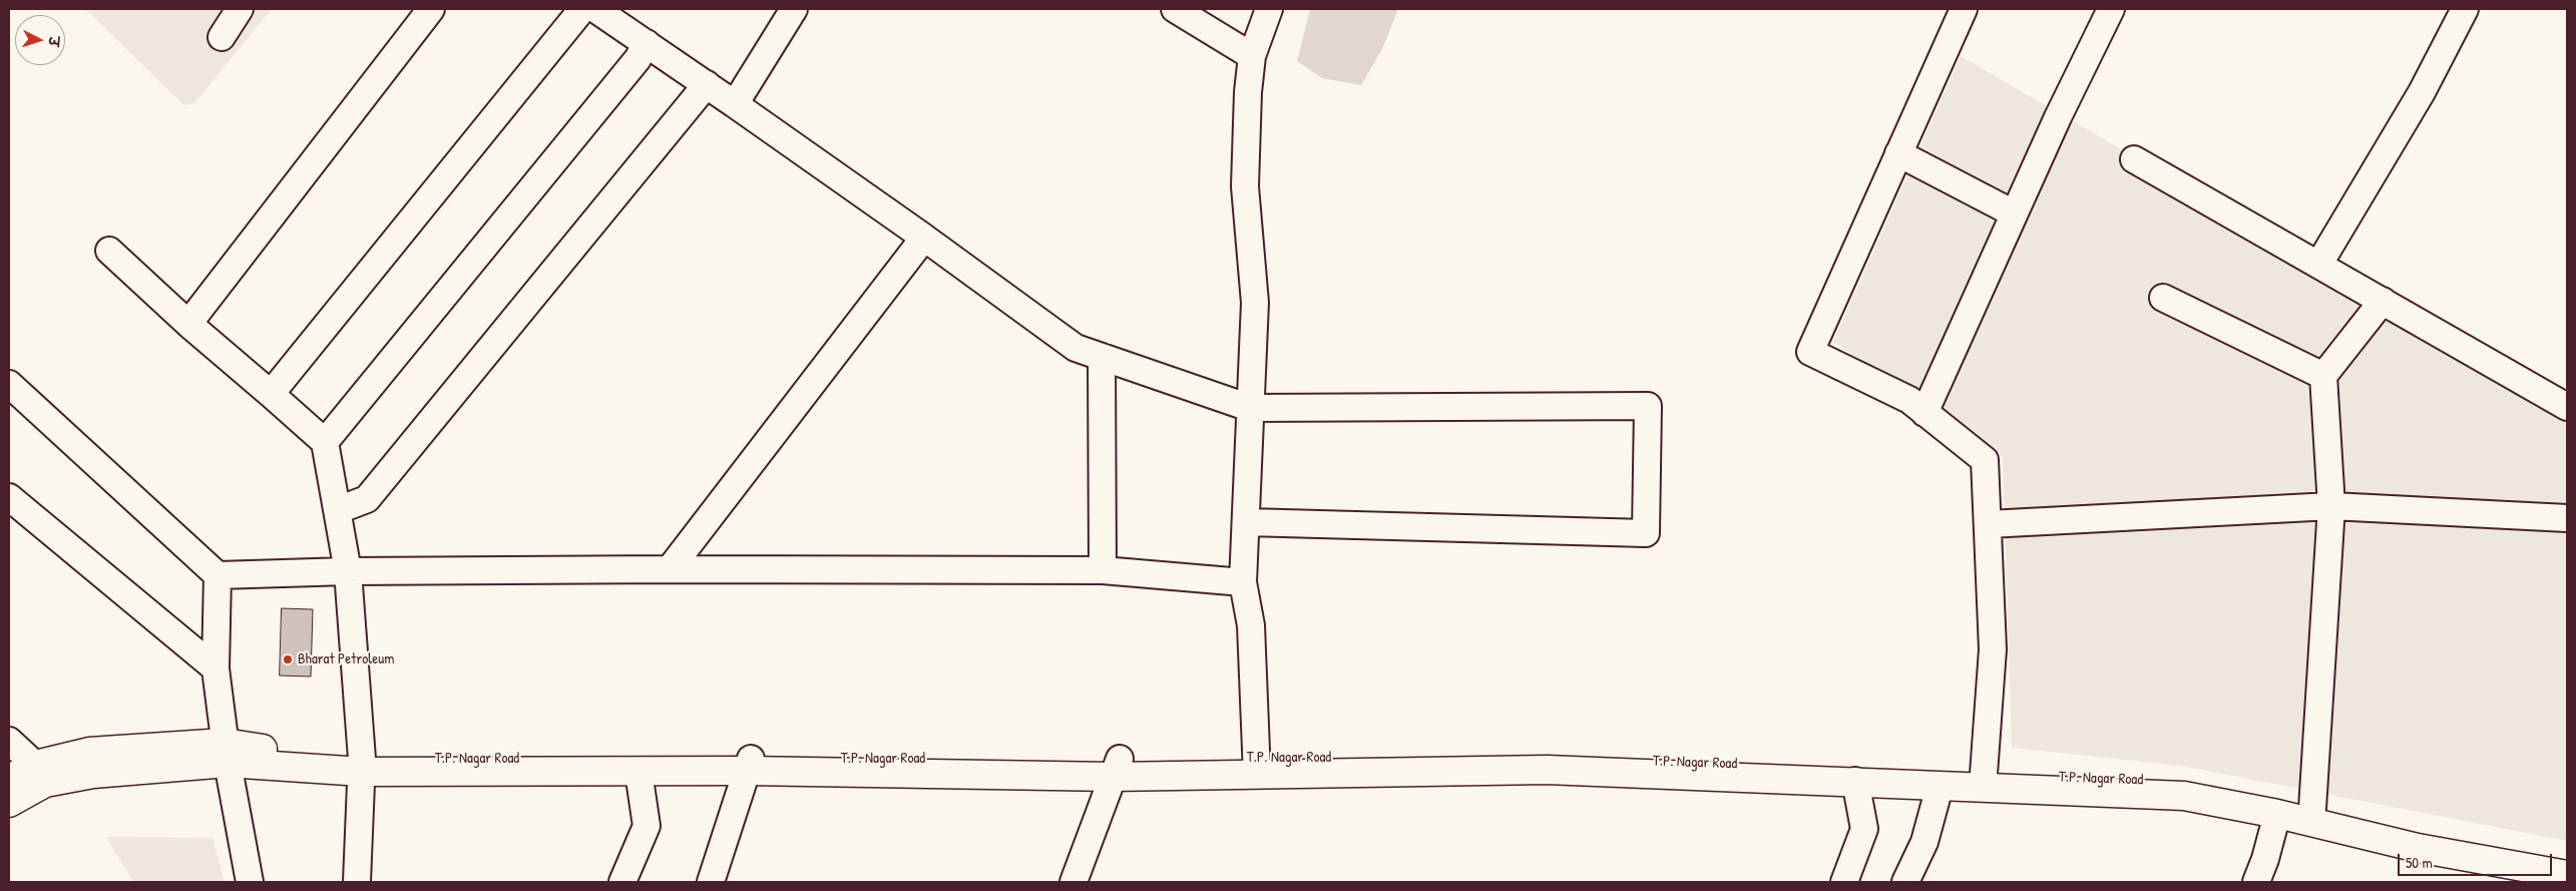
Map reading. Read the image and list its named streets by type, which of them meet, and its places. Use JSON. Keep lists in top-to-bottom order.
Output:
{
  "streets": {
    "main road": ["T.P. Nagar Road"]
  },
  "places": ["Bharat Petroleum"],
  "scale_bar": "50 m",
  "north": "right"
}
